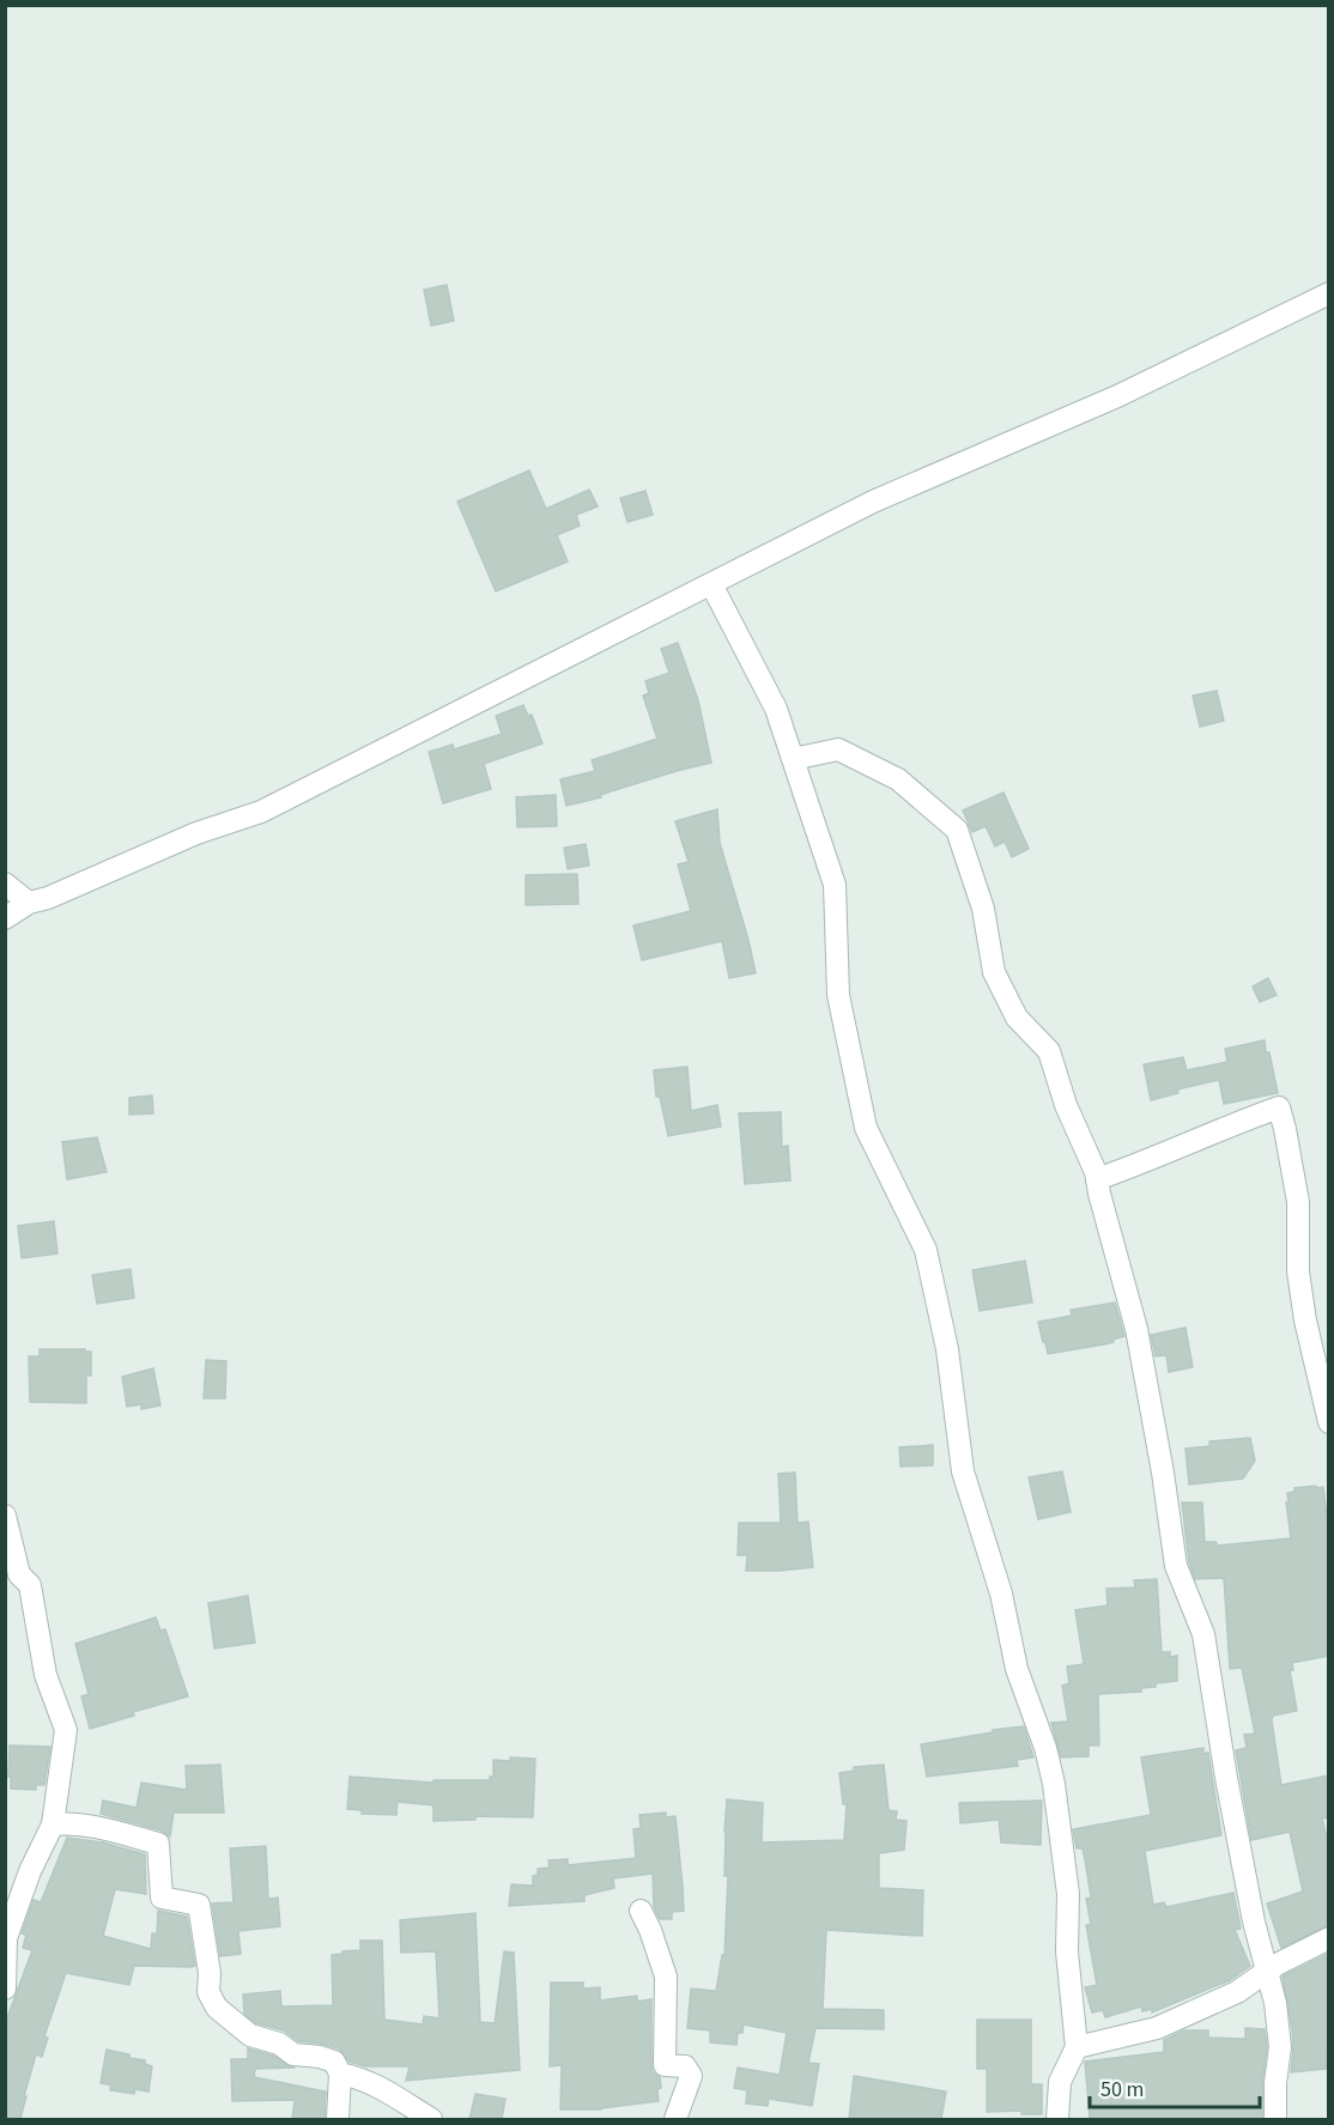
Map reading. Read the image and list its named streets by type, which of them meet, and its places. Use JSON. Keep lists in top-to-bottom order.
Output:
{
  "scale_bar": "50 m"
}
